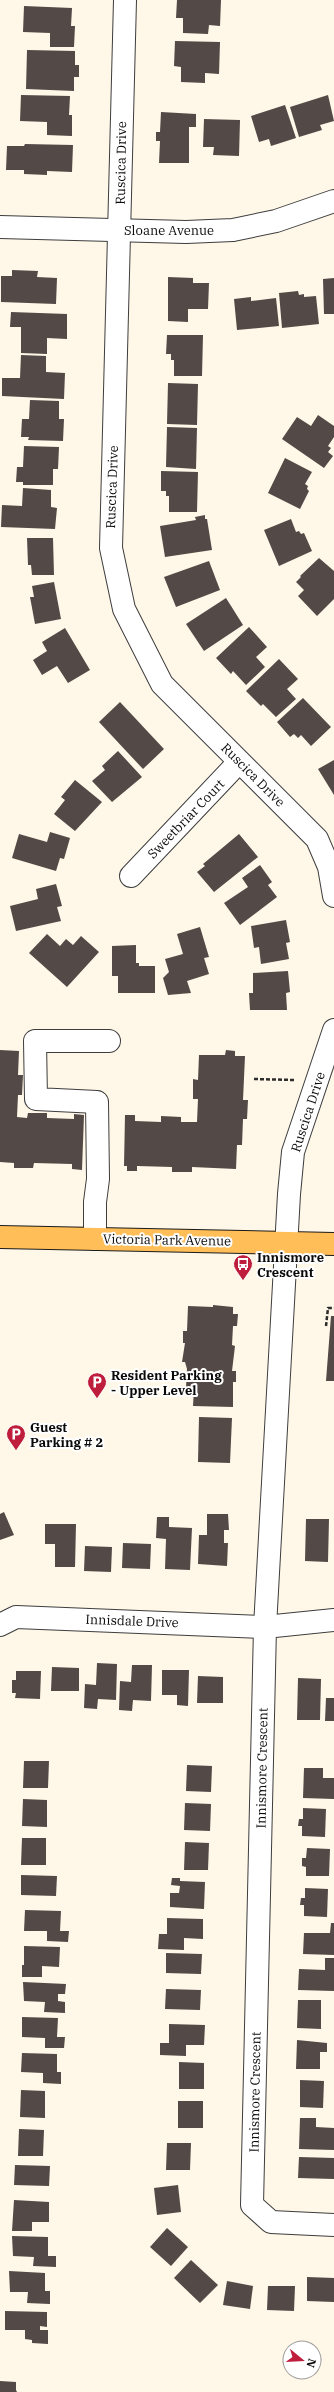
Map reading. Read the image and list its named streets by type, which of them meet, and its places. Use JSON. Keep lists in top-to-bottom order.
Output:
{
  "streets": {
    "main road": ["Victoria Park Avenue"],
    "street": [
      "Ruscica Drive",
      "Sloane Avenue",
      "Sweetbriar Court",
      "Innisdale Drive",
      "Innismore Crescent"
    ]
  },
  "crossings": [
    ["Ruscica Drive", "Sloane Avenue"],
    ["Ruscica Drive", "Sweetbriar Court"],
    ["Ruscica Drive", "Victoria Park Avenue"],
    ["Ruscica Drive", "Innismore Crescent"],
    ["Victoria Park Avenue", "Innismore Crescent"],
    ["Innisdale Drive", "Innismore Crescent"]
  ],
  "places": {
    "bus stop": ["Innismore Crescent"],
    "parking": ["Resident Parking - Upper Level", "Guest Parking # 2"]
  },
  "north": "right"
}
